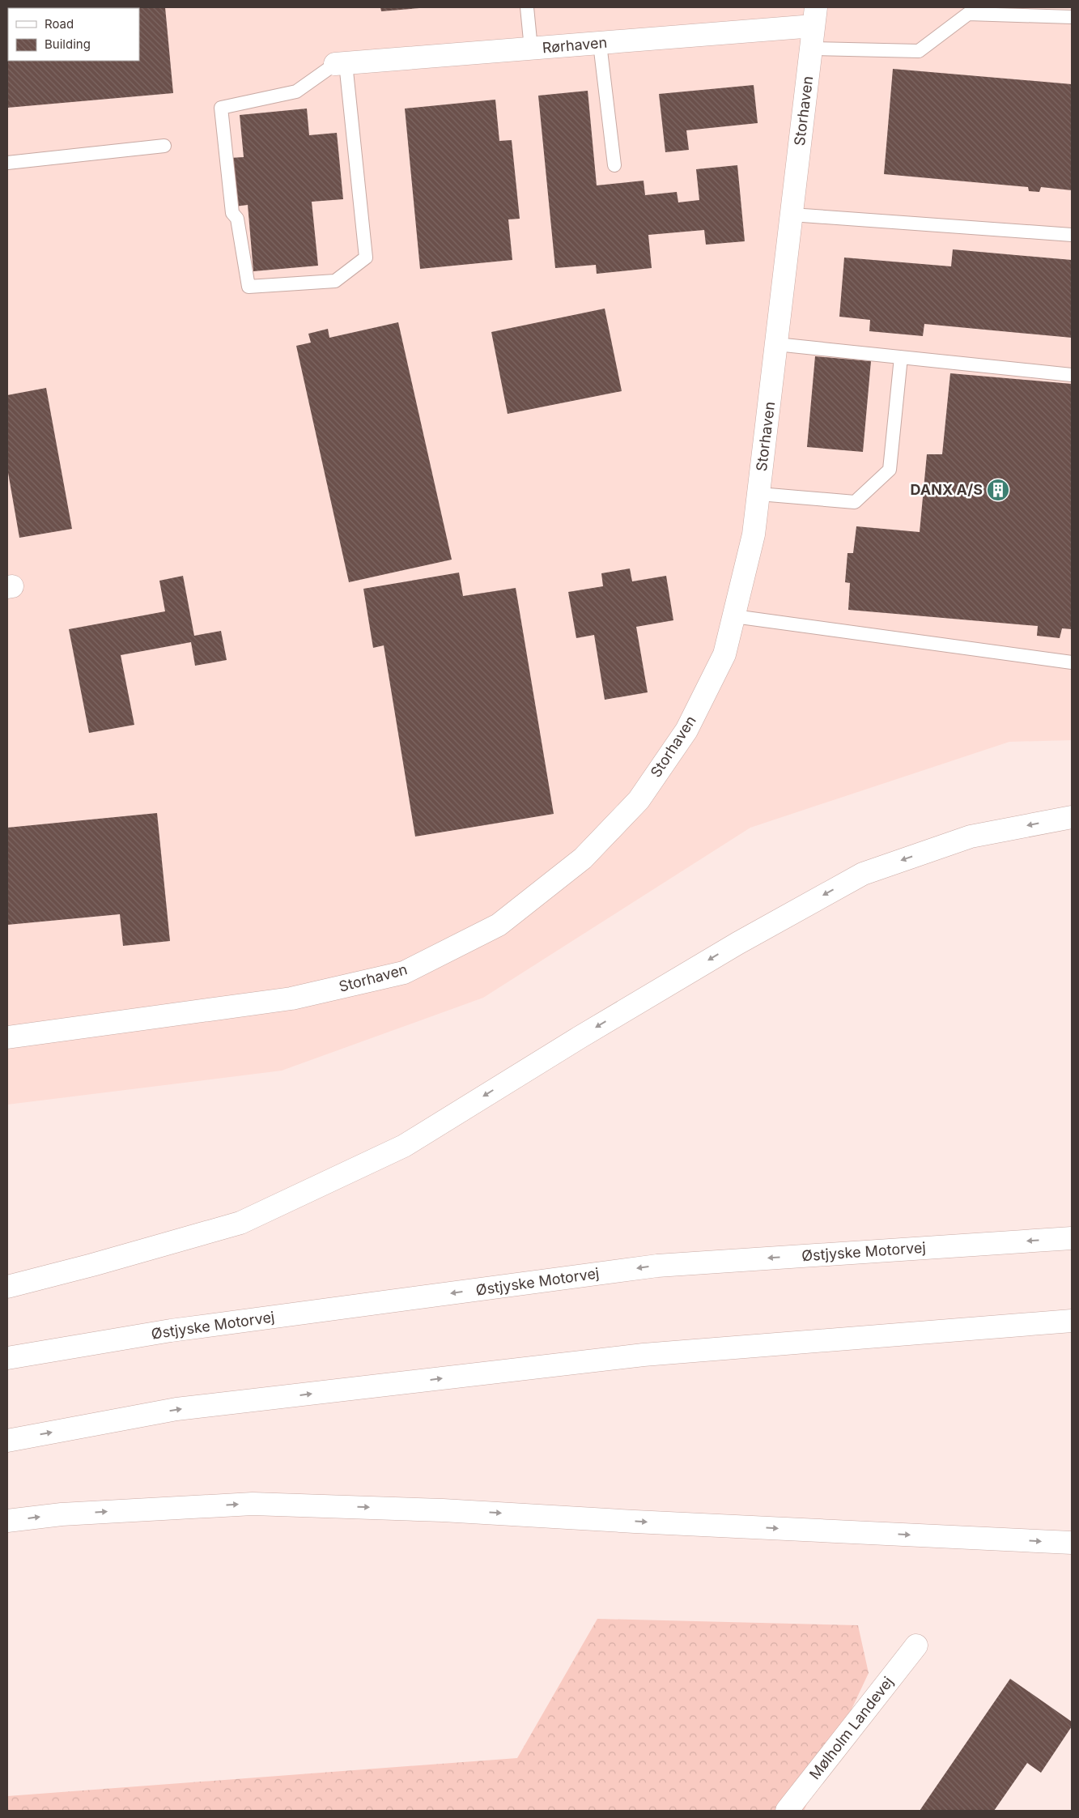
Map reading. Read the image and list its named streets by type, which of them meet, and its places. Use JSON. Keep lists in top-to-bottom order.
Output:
{
  "streets": {
    "main road": [
      "Rørhaven",
      "Storhaven",
      "Østjyske Motorvej",
      "Mølholm Landevej"
    ]
  },
  "crossings": [
    ["Rørhaven", "Storhaven"]
  ],
  "places": {
    "building": ["DANX A/S"]
  },
  "legend": ["Road", "Building"]
}
